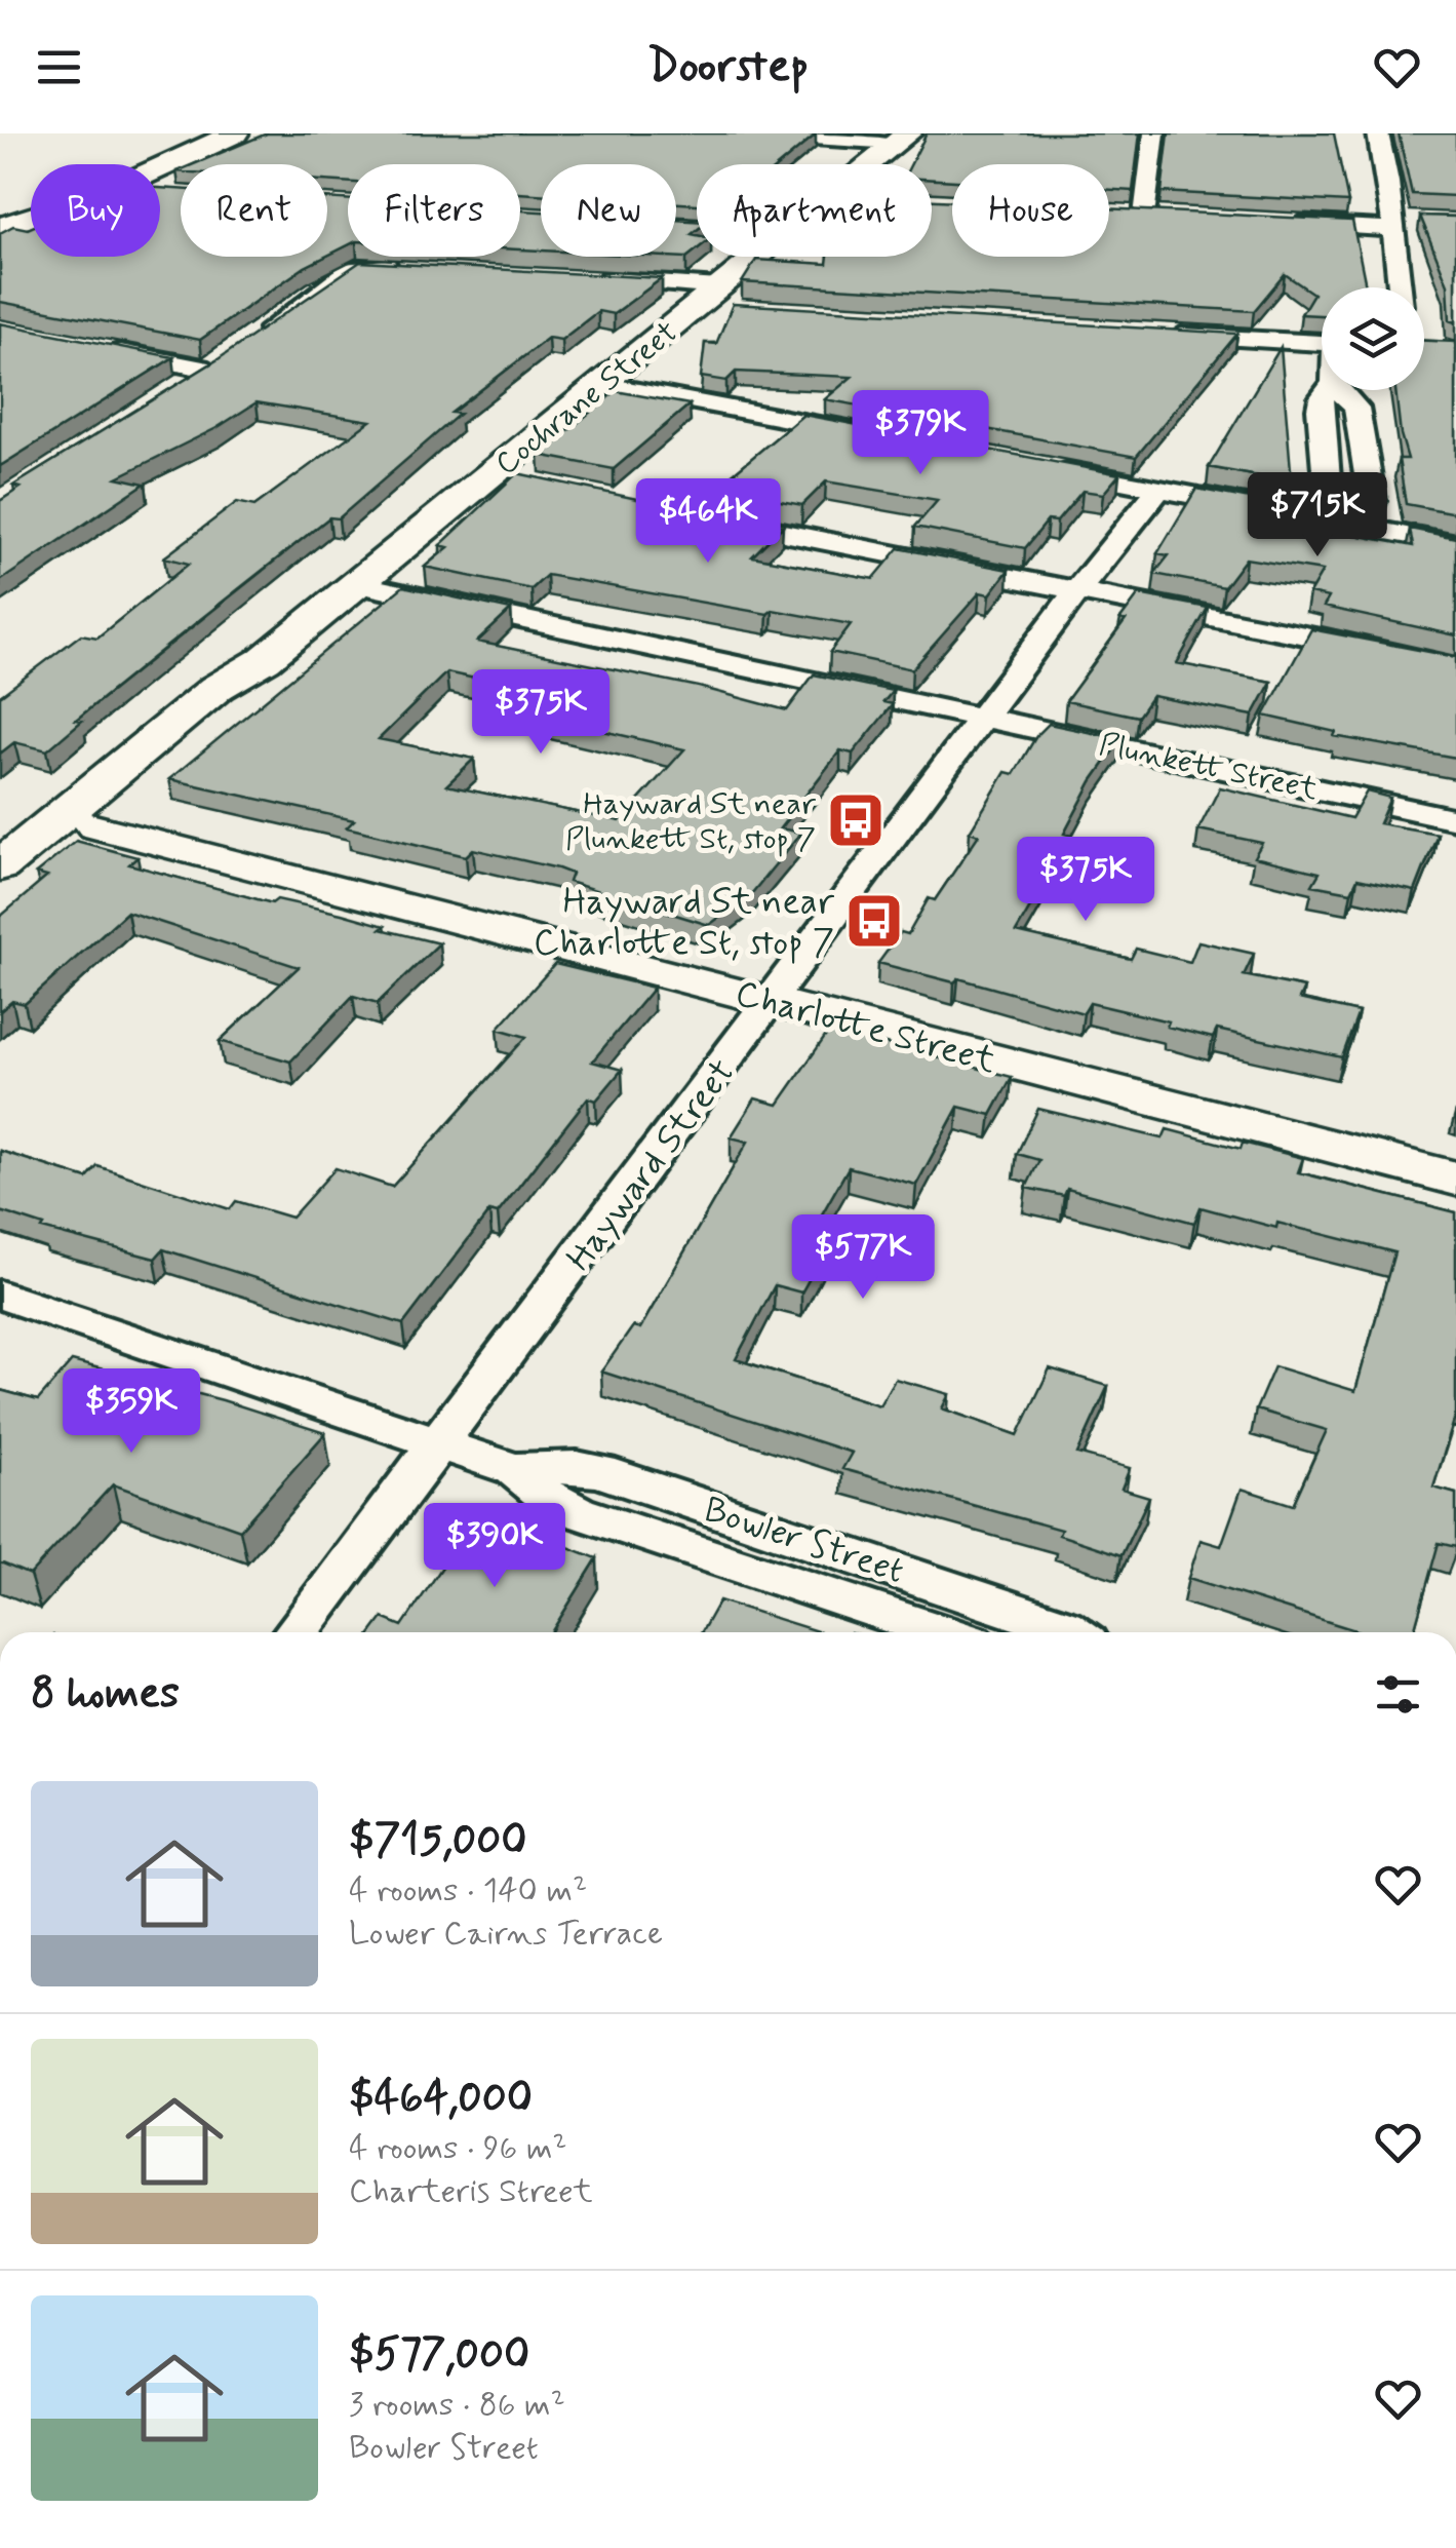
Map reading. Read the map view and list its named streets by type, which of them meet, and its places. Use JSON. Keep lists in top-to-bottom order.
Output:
{
  "streets": {
    "street": [
      "Cochrane Street",
      "Plunkett Street",
      "Charlotte Street",
      "Hayward Street",
      "Bowler Street"
    ]
  },
  "crossings": [
    ["Cochrane Street", "Plunkett Street"],
    ["Cochrane Street", "Charlotte Street"],
    ["Plunkett Street", "Hayward Street"],
    ["Charlotte Street", "Hayward Street"],
    ["Hayward Street", "Bowler Street"]
  ],
  "places": {
    "bus stop": ["Hayward St near Plunkett St, stop 7", "Hayward St near Charlotte St, stop 7"]
  },
  "page": {
    "header": "Doorstep",
    "chip": [
      "Buy",
      "Rent",
      "Filters",
      "New",
      "Apartment",
      "House"
    ],
    "price": [
      "$379K",
      "$715K",
      "$464K",
      "$375K",
      "$375K",
      "$577K",
      "$359K",
      "$390K"
    ],
    "heading": "8 homes",
    "list": [
      {
        "name": "$715,000",
        "note": "4 rooms · 140 m² · Lower Cairns Terrace"
      },
      {
        "name": "$464,000",
        "note": "4 rooms · 96 m² · Charteris Street"
      },
      {
        "name": "$577,000",
        "note": "3 rooms · 86 m² · Bowler Street"
      }
    ]
  }
}
